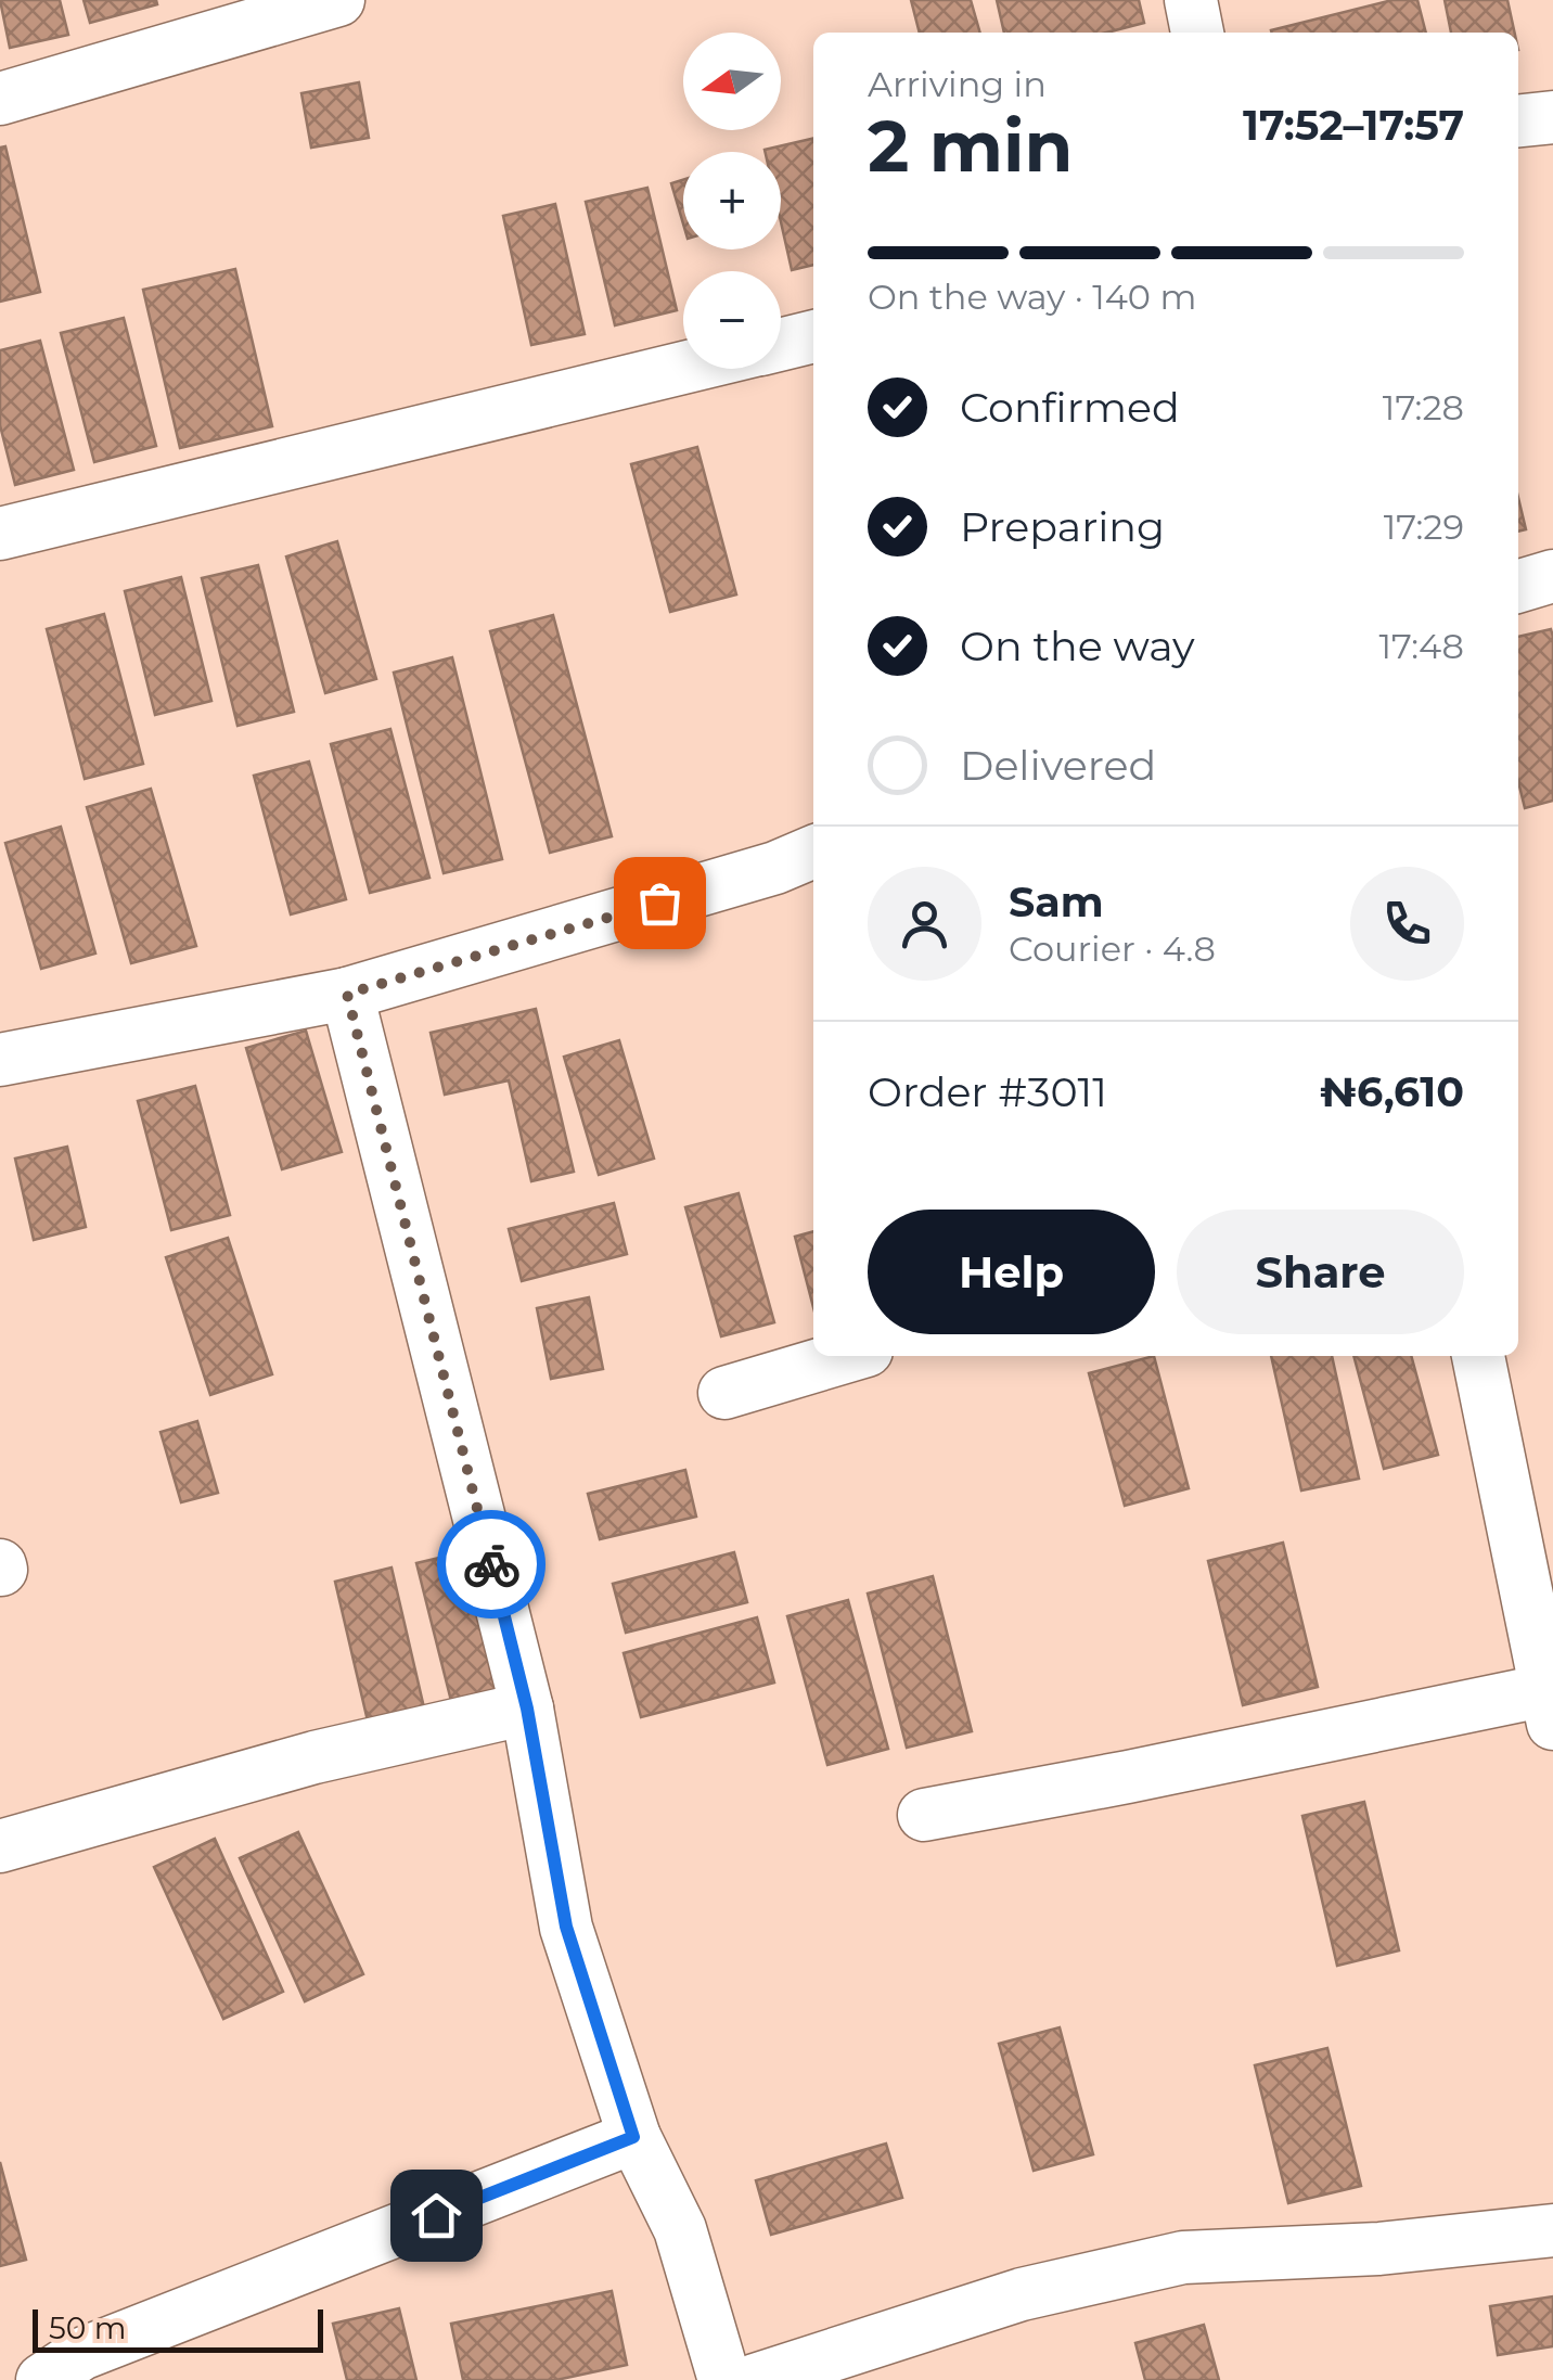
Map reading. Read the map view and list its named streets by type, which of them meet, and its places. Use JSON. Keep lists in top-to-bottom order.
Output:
{
  "scale_bar": "50 m",
  "north": "left",
  "page": {
    "map_buttons": ["+", "−"],
    "heading": ["2 min", "Arriving in", "17:52–17:57"],
    "panel": [
      "Sam",
      "Courier · 4.8",
      "Order #3011",
      "₦6,610"
    ],
    "bar": "On the way · 140 m",
    "list": [
      ["Confirmed", "17:28"],
      ["Preparing", "17:29"],
      ["On the way", "17:48"],
      "Delivered"
    ],
    "buttons": ["Help", "Share"],
    "scale": "50 m"
  }
}
